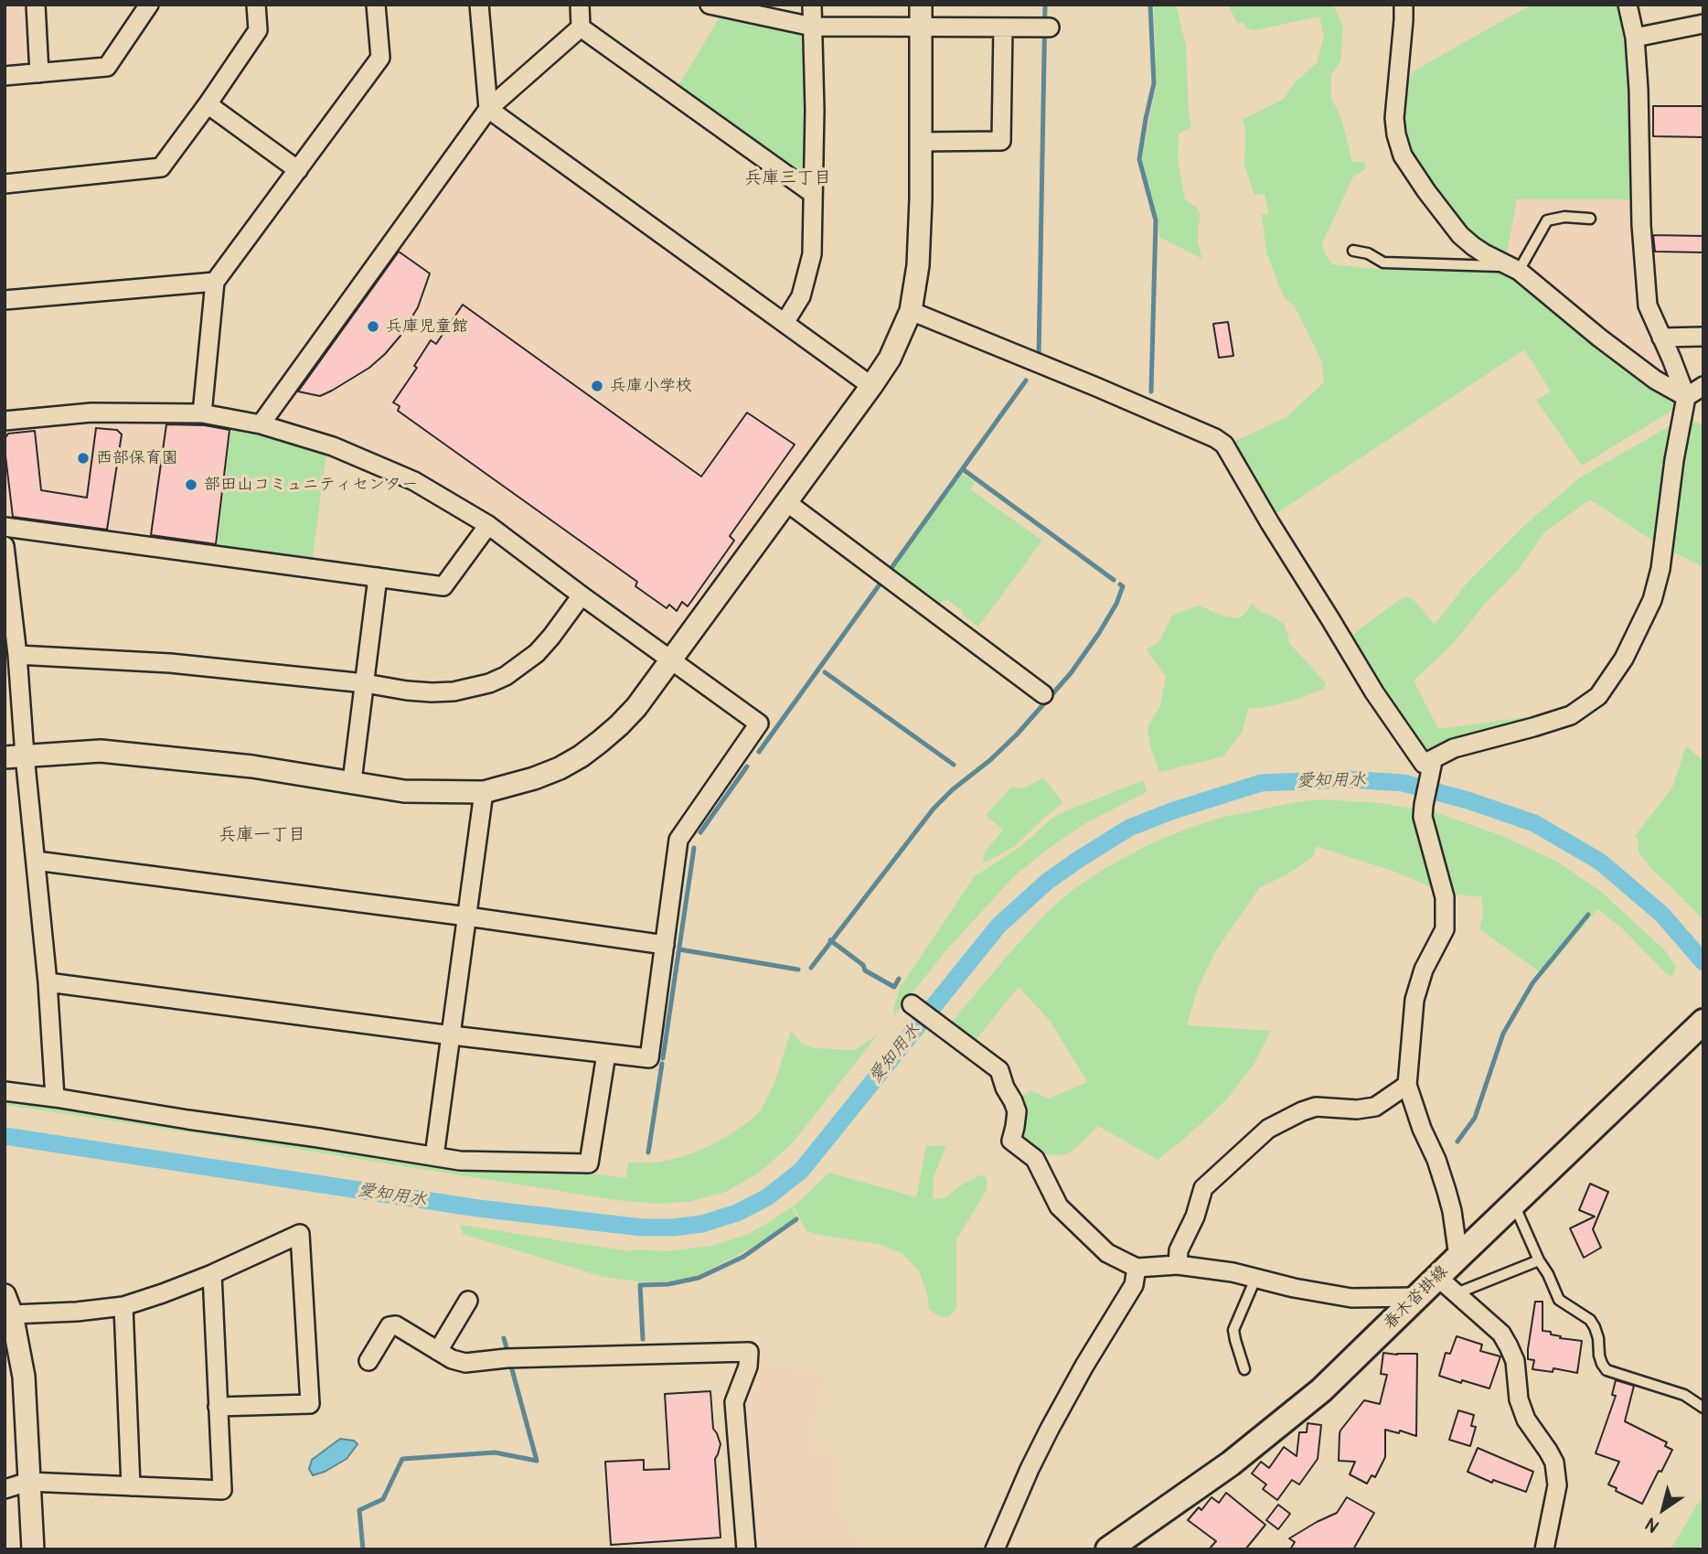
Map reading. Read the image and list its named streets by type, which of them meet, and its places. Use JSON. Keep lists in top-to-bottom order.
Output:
{
  "streets": {
    "main road": ["春木沓掛線"]
  },
  "districts": ["兵庫三丁目", "兵庫一丁目"],
  "water": ["愛知用水"],
  "places": [
    "兵庫児童館",
    "兵庫小学校",
    "西部保育園",
    "部田山コミュニティセンター"
  ],
  "north": "bottom left"
}
